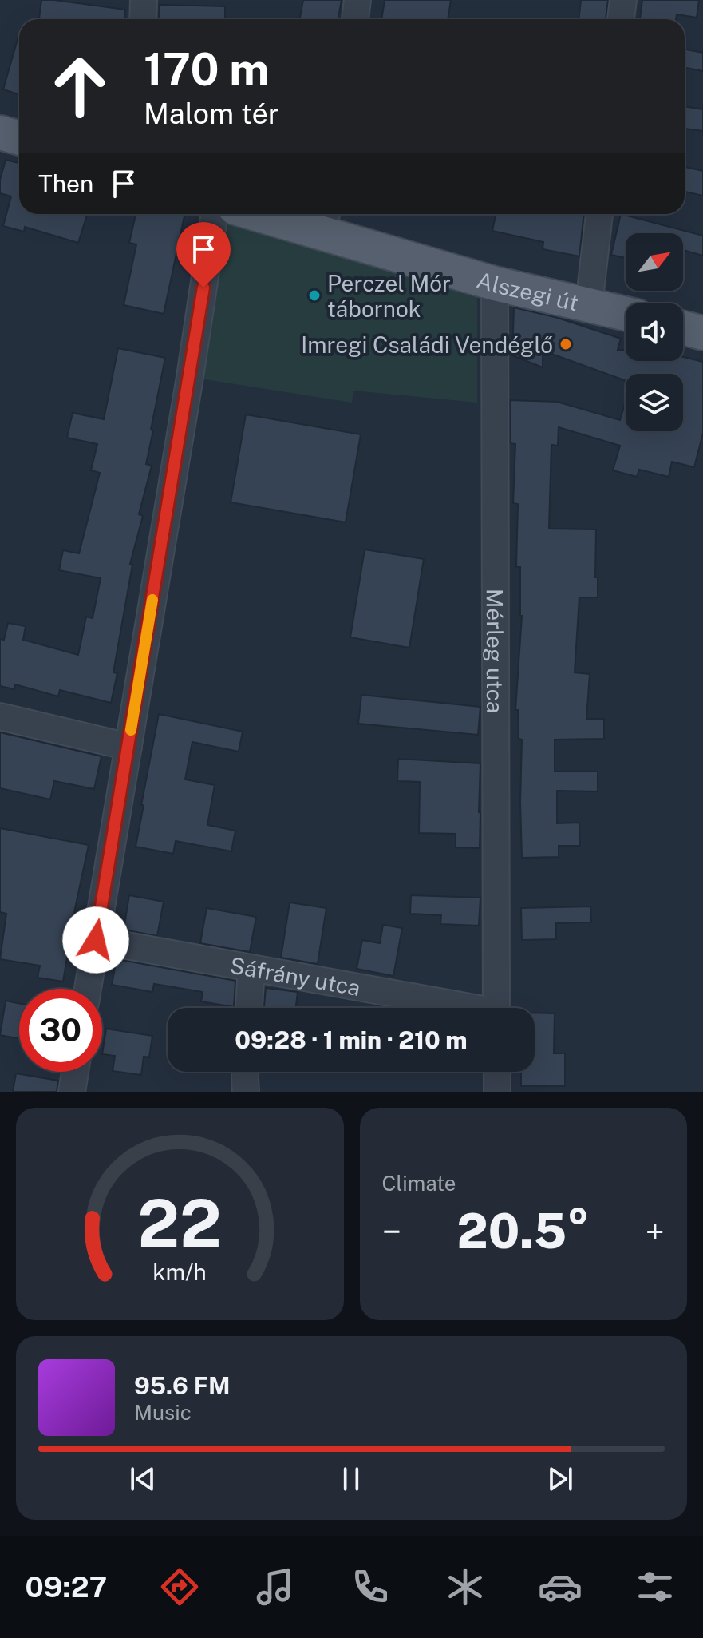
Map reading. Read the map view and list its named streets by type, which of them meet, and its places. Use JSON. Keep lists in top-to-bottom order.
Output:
{
  "streets": {
    "main road": ["Alszegi út"],
    "street": ["Mérleg utca", "Sáfrány utca"]
  },
  "crossings": [
    ["Alszegi út", "Mérleg utca"]
  ],
  "places": ["Perczel Mór tábornok", "Imregi Családi Vendéglő"],
  "north": "top right",
  "page": {
    "turn": ["170 m", "Malom tér"],
    "then": "Then",
    "limit": "30",
    "trip": "09:28 · 1 min · 210 m",
    "tile": "Climate",
    "heat": ["−", "20.5°", "+"],
    "song": ["95.6 FM", "Music"],
    "tabs": "09:27",
    "gauge": ["22", "km/h"]
  }
}
